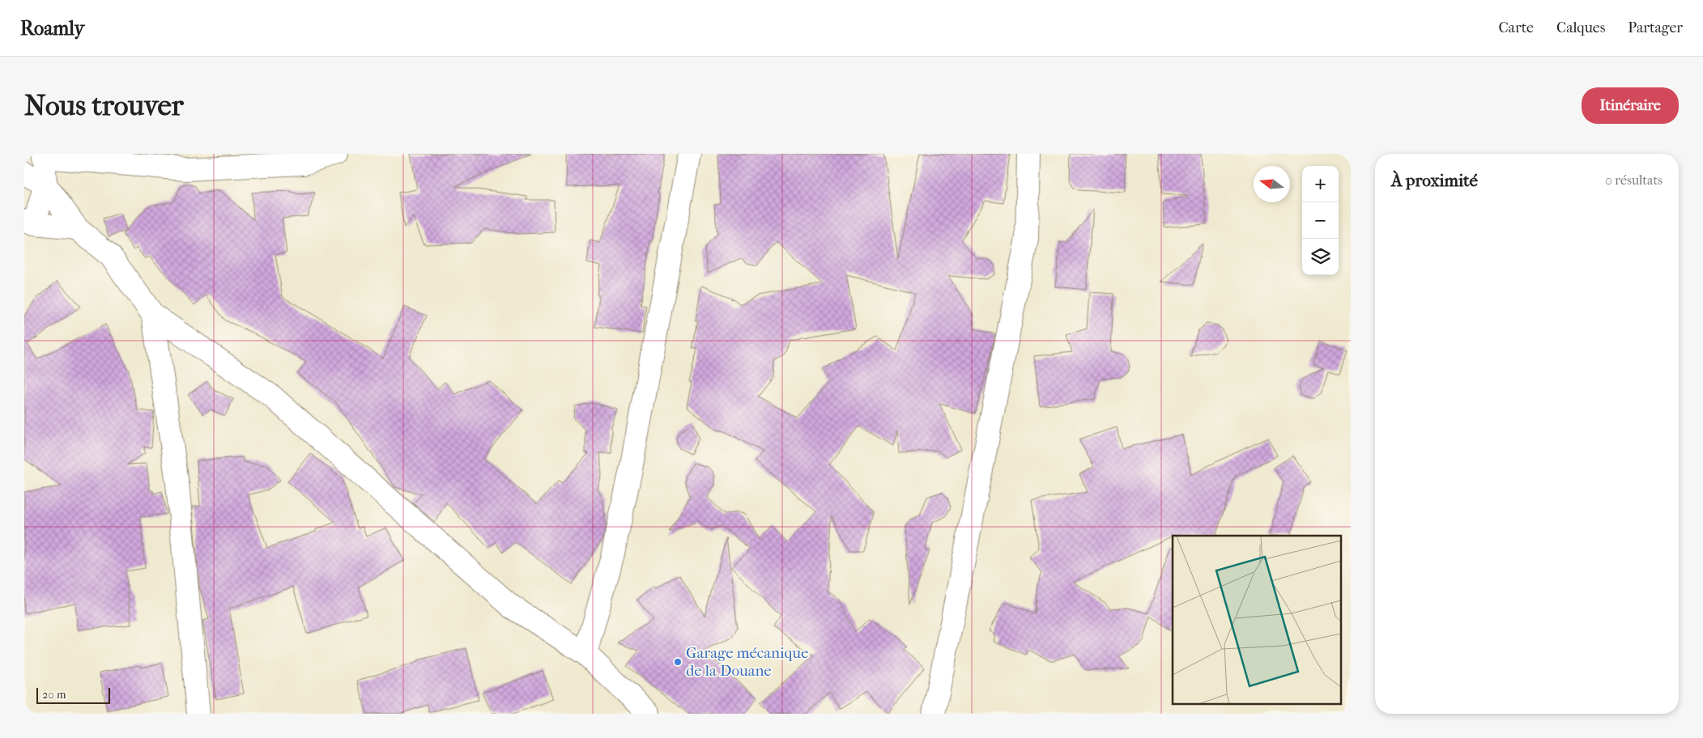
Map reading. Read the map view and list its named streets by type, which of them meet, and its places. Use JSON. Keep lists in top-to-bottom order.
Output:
{
  "places": ["Garage mécanique de la Douane"],
  "scale_bar": "20 m",
  "north": "left",
  "page": {
    "header": "Roamly",
    "nav": ["Carte", "Calques", "Partager"],
    "buttons": "Itinéraire",
    "title": "Nous trouver",
    "heading": ["À proximité", "0 résultats"],
    "map_buttons": ["+", "−"],
    "scale": "20 m"
  }
}
